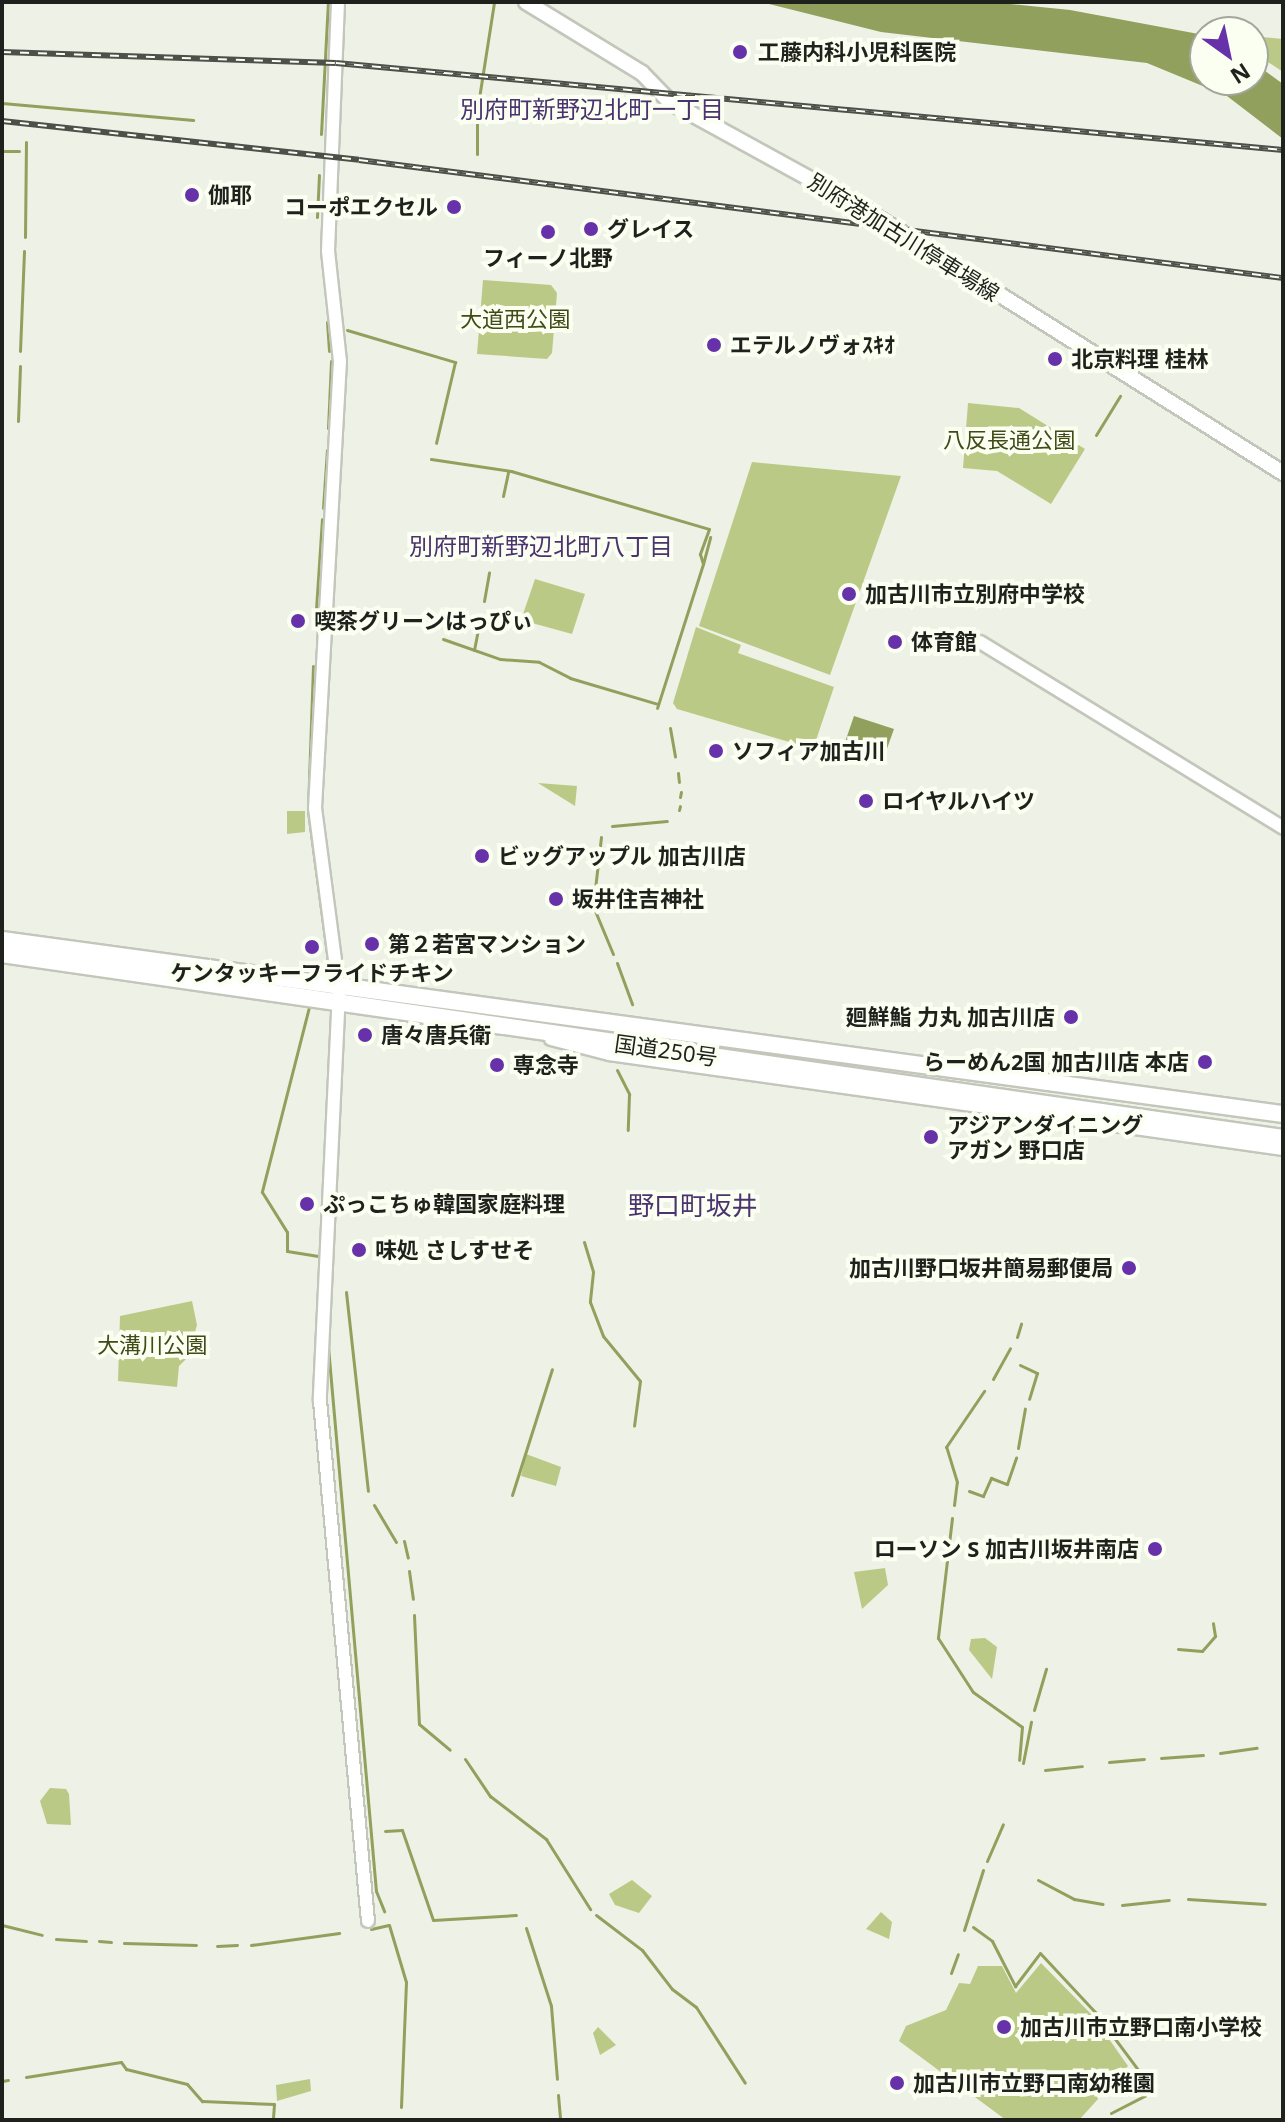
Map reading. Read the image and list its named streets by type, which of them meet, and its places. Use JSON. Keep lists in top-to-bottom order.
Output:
{
  "streets": {
    "highway": ["国道250号"],
    "main road": ["別府港加古川停車場線"]
  },
  "districts": ["別府町新野辺北町一丁目", "別府町新野辺北町八丁目", "野口町坂井"],
  "parks": ["大道西公園", "八反長通公園", "大溝川公園"],
  "places": [
    "工藤内科小児科医院",
    "伽耶",
    "コーポエクセル",
    "グレイス",
    "フィーノ北野",
    "エテルノヴォｽｷｵ",
    "北京料理 桂林",
    "加古川市立別府中学校",
    "喫茶グリーンはっぴぃ",
    "体育館",
    "ソフィア加古川",
    "ロイヤルハイツ",
    "ビッグアップル 加古川店",
    "坂井住吉神社",
    "第２若宮マンション",
    "ケンタッキーフライドチキン",
    "廻鮮鮨 力丸 加古川店",
    "唐々唐兵衛",
    "らーめん2国 加古川店 本店",
    "専念寺",
    "アジアンダイニング アガン 野口店",
    "ぷっこちゅ韓国家庭料理",
    "味処 さしすせそ",
    "加古川野口坂井簡易郵便局",
    "ローソン S 加古川坂井南店",
    "加古川市立野口南小学校",
    "加古川市立野口南幼稚園"
  ],
  "north": "bottom right"
}
